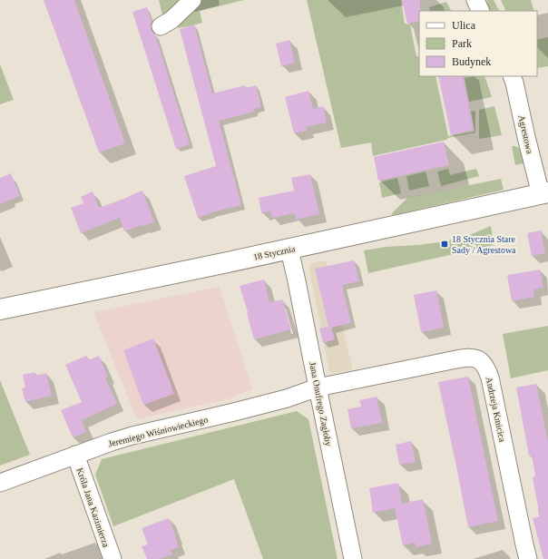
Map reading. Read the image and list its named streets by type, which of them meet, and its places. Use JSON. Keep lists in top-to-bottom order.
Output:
{
  "streets": {
    "main road": ["18 Stycznia"],
    "street": [
      "Agrestowa",
      "Jana Onufrego Zagłoby",
      "Andrzeja Kmicica",
      "Jeremiego Wiśniowieckiego",
      "Króla Jana Kazimierza"
    ]
  },
  "crossings": [
    ["Agrestowa", "18 Stycznia"],
    ["18 Stycznia", "Jana Onufrego Zagłoby"],
    ["Jana Onufrego Zagłoby", "Andrzeja Kmicica"],
    ["Jana Onufrego Zagłoby", "Jeremiego Wiśniowieckiego"],
    ["Andrzeja Kmicica", "Jeremiego Wiśniowieckiego"],
    ["Jeremiego Wiśniowieckiego", "Króla Jana Kazimierza"]
  ],
  "places": {
    "transit": ["18 Stycznia Stare Sady / Agrestowa"]
  },
  "legend": ["Ulica", "Park", "Budynek"]
}
